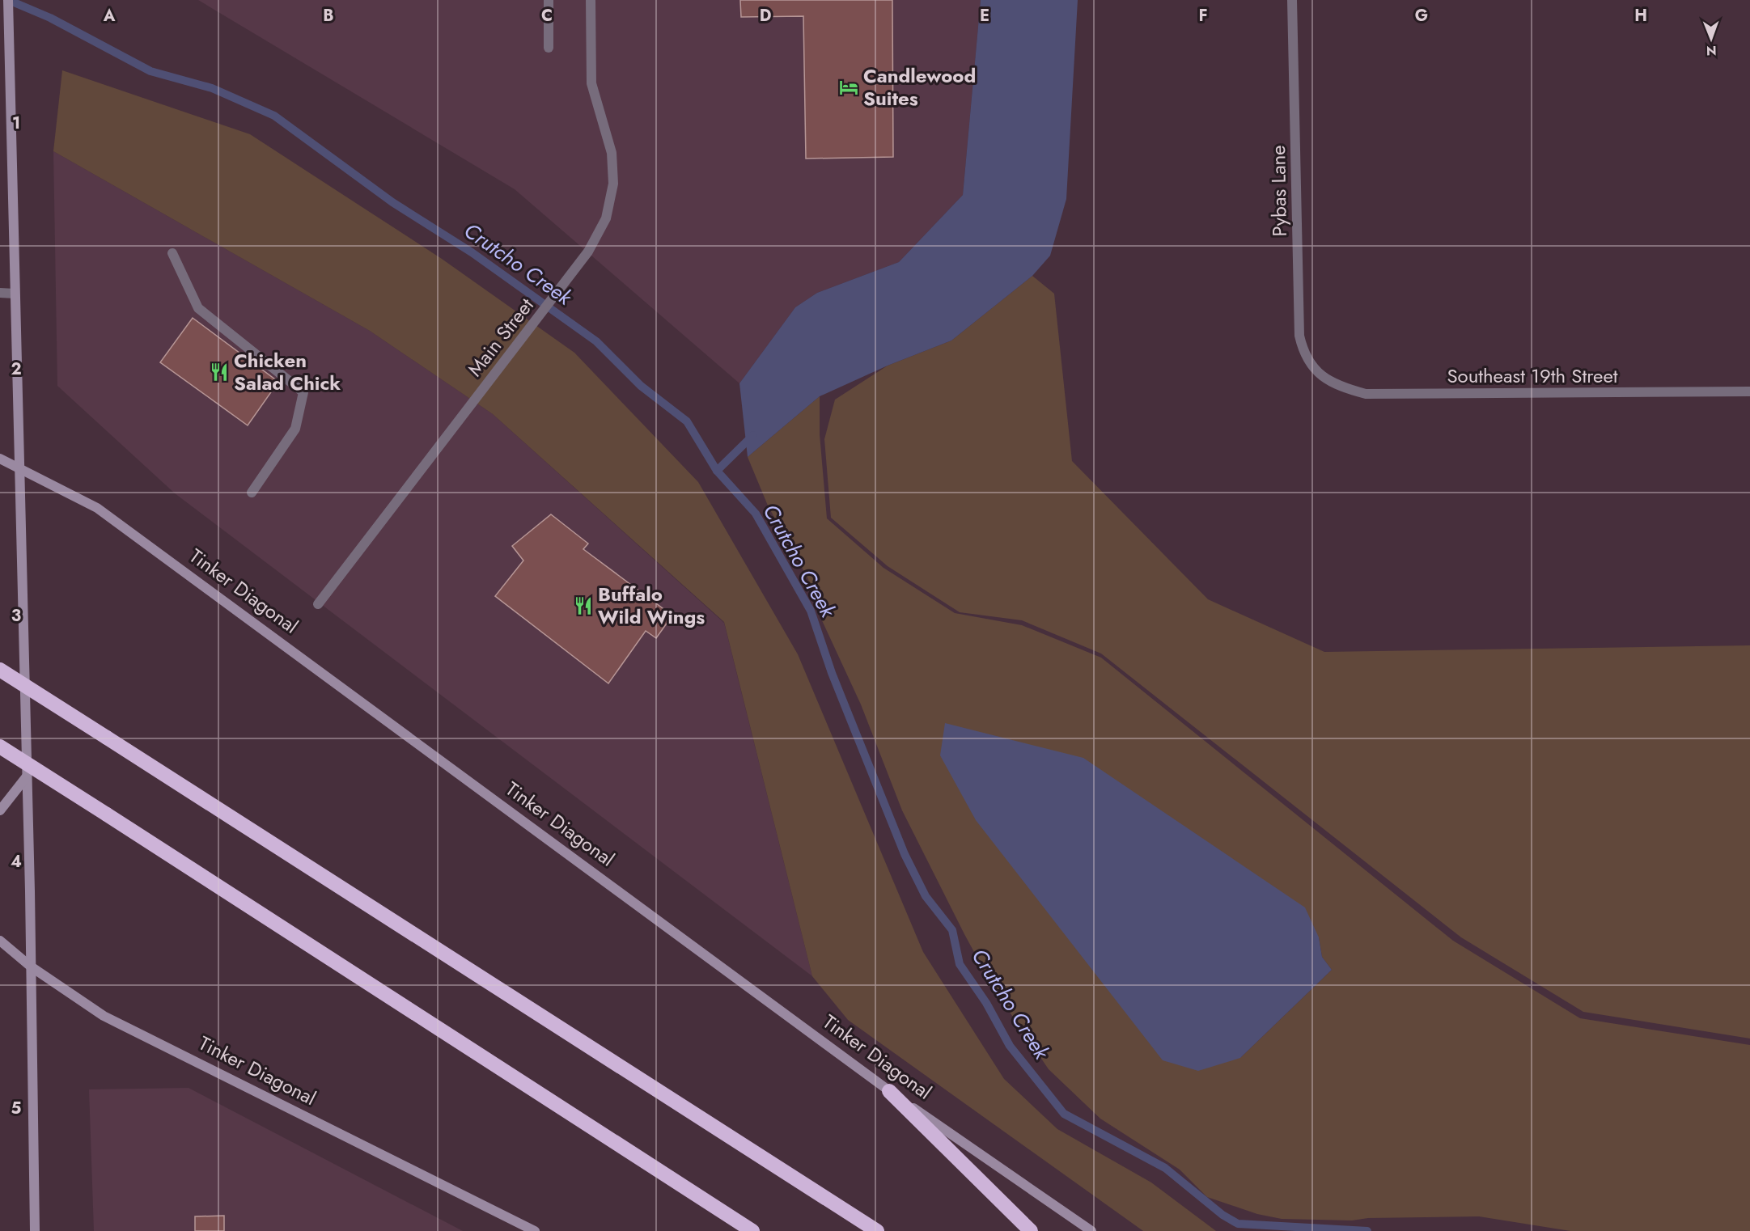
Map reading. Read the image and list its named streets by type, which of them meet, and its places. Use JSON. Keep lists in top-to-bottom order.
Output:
{
  "streets": {
    "street": [
      "Pybas Lane",
      "Main Street",
      "Southeast 19th Street",
      "Tinker Diagonal"
    ]
  },
  "crossings": [
    ["Pybas Lane", "Southeast 19th Street"]
  ],
  "water": ["Crutcho Creek"],
  "places": {
    "hotel": ["Candlewood Suites"],
    "restaurant": ["Chicken Salad Chick", "Buffalo Wild Wings"]
  },
  "north": "bottom",
  "grid": {
    "columns": [
      "A",
      "B",
      "C",
      "D",
      "E",
      "F",
      "G",
      "H"
    ],
    "rows": [
      "1",
      "2",
      "3",
      "4",
      "5"
    ]
  }
}
